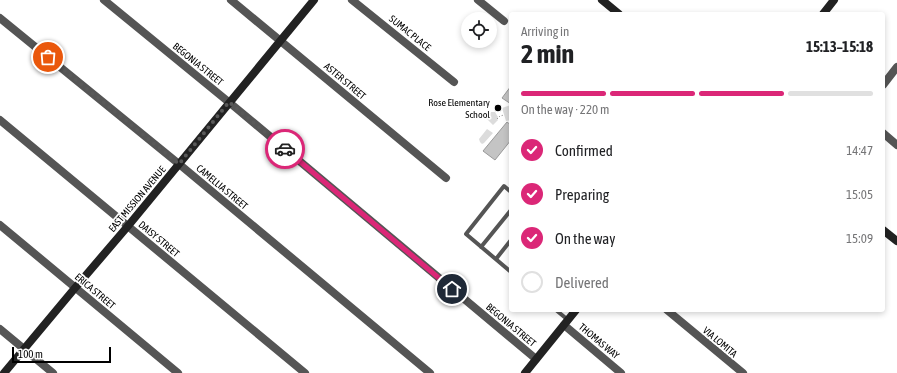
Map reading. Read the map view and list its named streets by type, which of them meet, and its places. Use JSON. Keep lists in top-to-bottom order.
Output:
{
  "streets": {
    "main road": ["EAST MISSION AVENUE"],
    "street": [
      "SUMAC PLACE",
      "BEGONIA STREET",
      "ASTER STREET",
      "CAMELLIA STREET",
      "DAISY STREET",
      "ERICA STREET",
      "THOMAS WAY",
      "VIA LOMITA"
    ]
  },
  "crossings": [
    ["BEGONIA STREET", "EAST MISSION AVENUE"],
    ["ASTER STREET", "EAST MISSION AVENUE"],
    ["CAMELLIA STREET", "EAST MISSION AVENUE"],
    ["EAST MISSION AVENUE", "DAISY STREET"],
    ["EAST MISSION AVENUE", "ERICA STREET"]
  ],
  "places": ["Rose Elementary School"],
  "scale_bar": "100 m",
  "page": {
    "heading": ["2 min", "Arriving in", "15:13–15:18"],
    "bar": "On the way · 220 m",
    "list": [
      ["Confirmed", "14:47"],
      ["Preparing", "15:05"],
      ["On the way", "15:09"],
      "Delivered"
    ],
    "scale": "100 m"
  }
}
